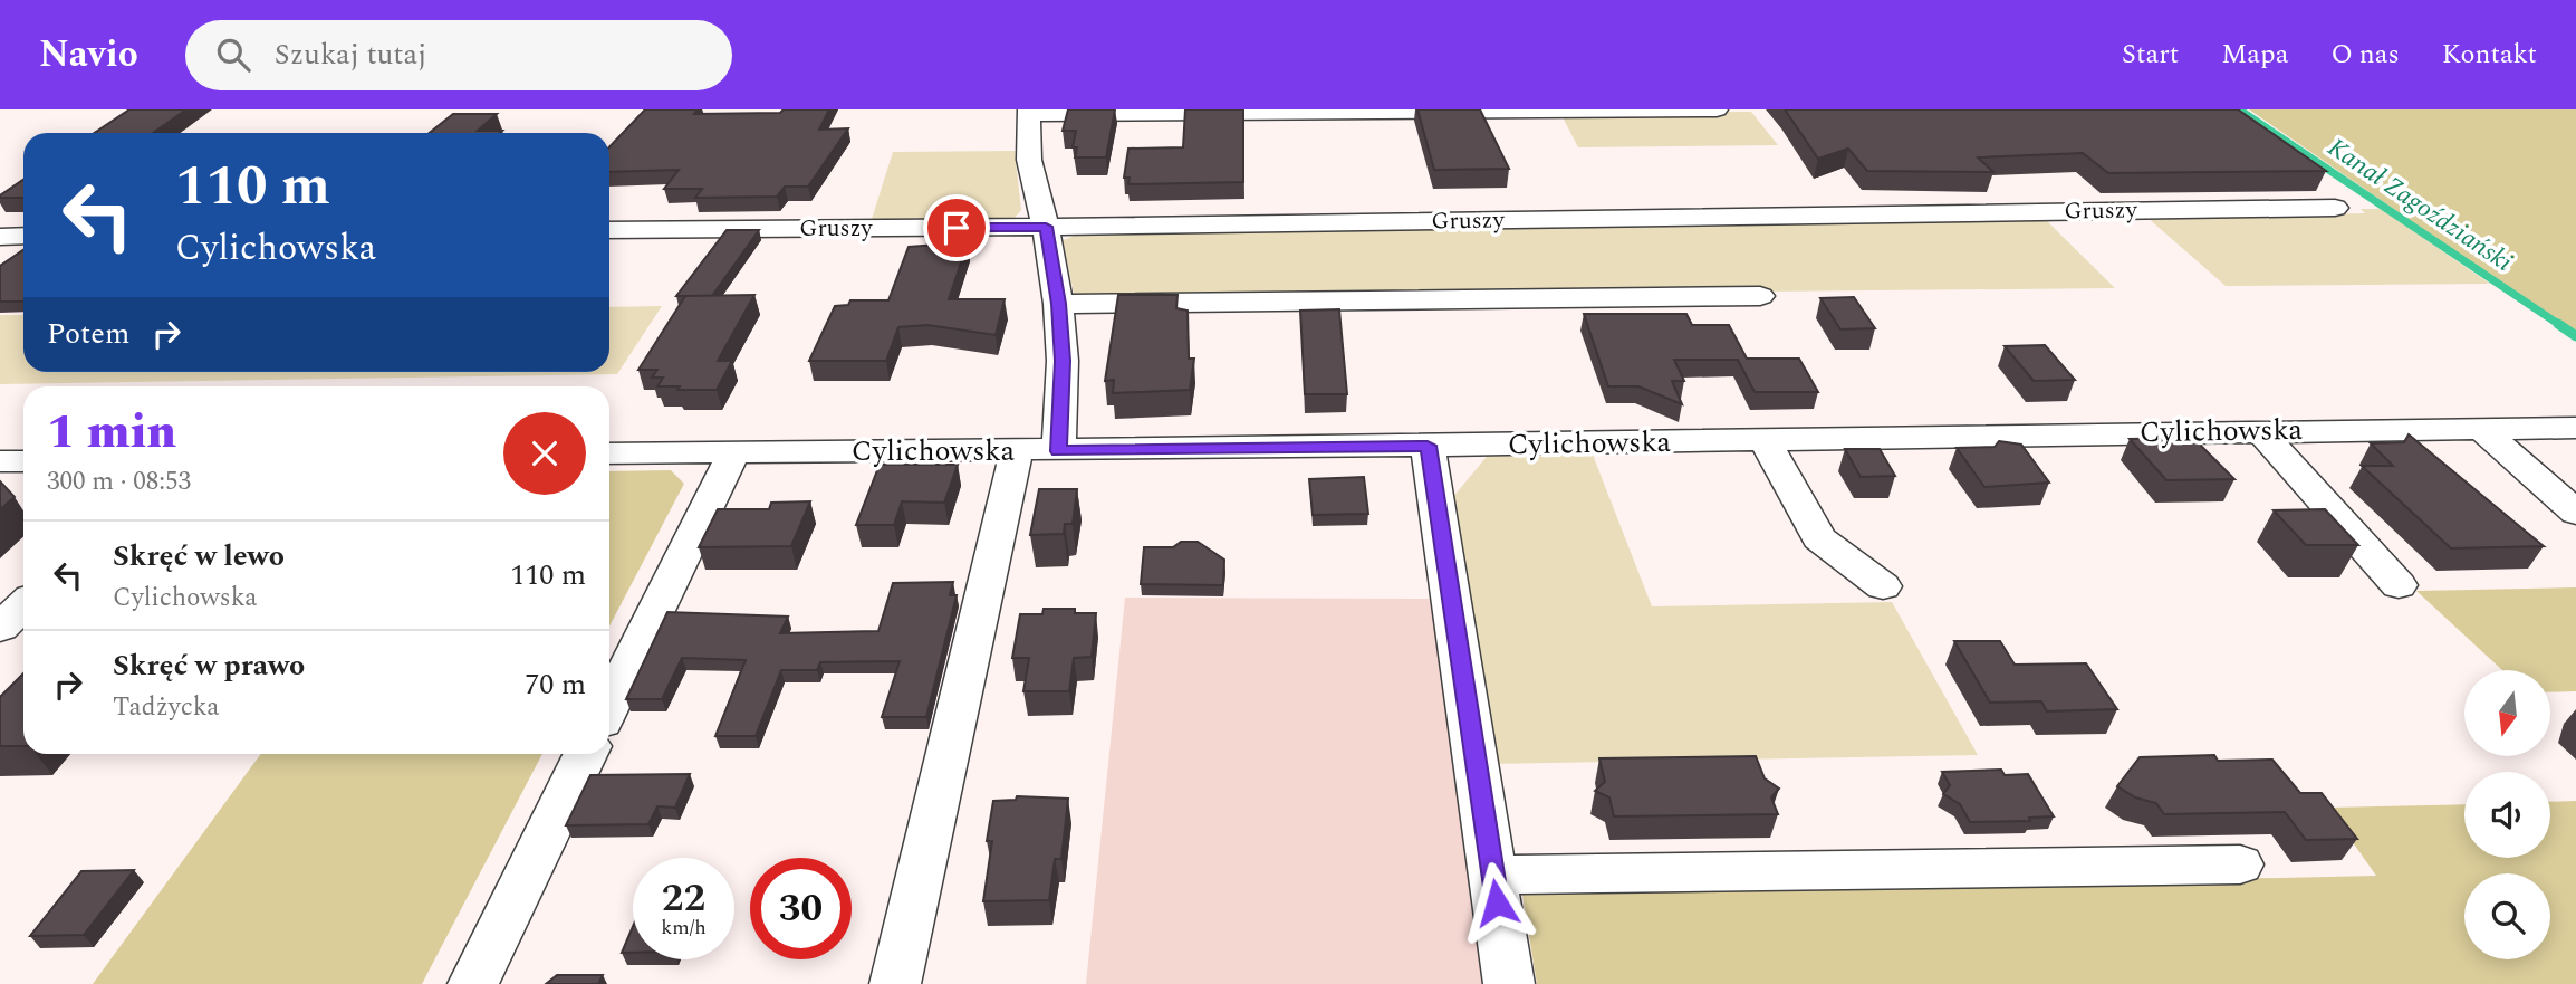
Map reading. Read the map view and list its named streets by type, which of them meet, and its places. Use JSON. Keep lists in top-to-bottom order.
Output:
{
  "streets": {
    "street": ["Gruszy", "Cylichowska"]
  },
  "water": ["Kanał Zagoździański"],
  "north": "bottom",
  "page": {
    "header": "Navio",
    "search": "Szukaj tutaj",
    "nav": [
      "Start",
      "Mapa",
      "O nas",
      "Kontakt"
    ],
    "turn": ["110 m", "Cylichowska"],
    "then": "Potem",
    "heading": ["1 min", "300 m · 08:53"],
    "list": [
      {
        "name": "Skręć w lewo",
        "note": "Cylichowska",
        "value": "110 m"
      },
      {
        "name": "Skręć w prawo",
        "note": "Tadżycka",
        "value": "70 m"
      }
    ],
    "speed": "22 km/h",
    "limit": "30"
  }
}
